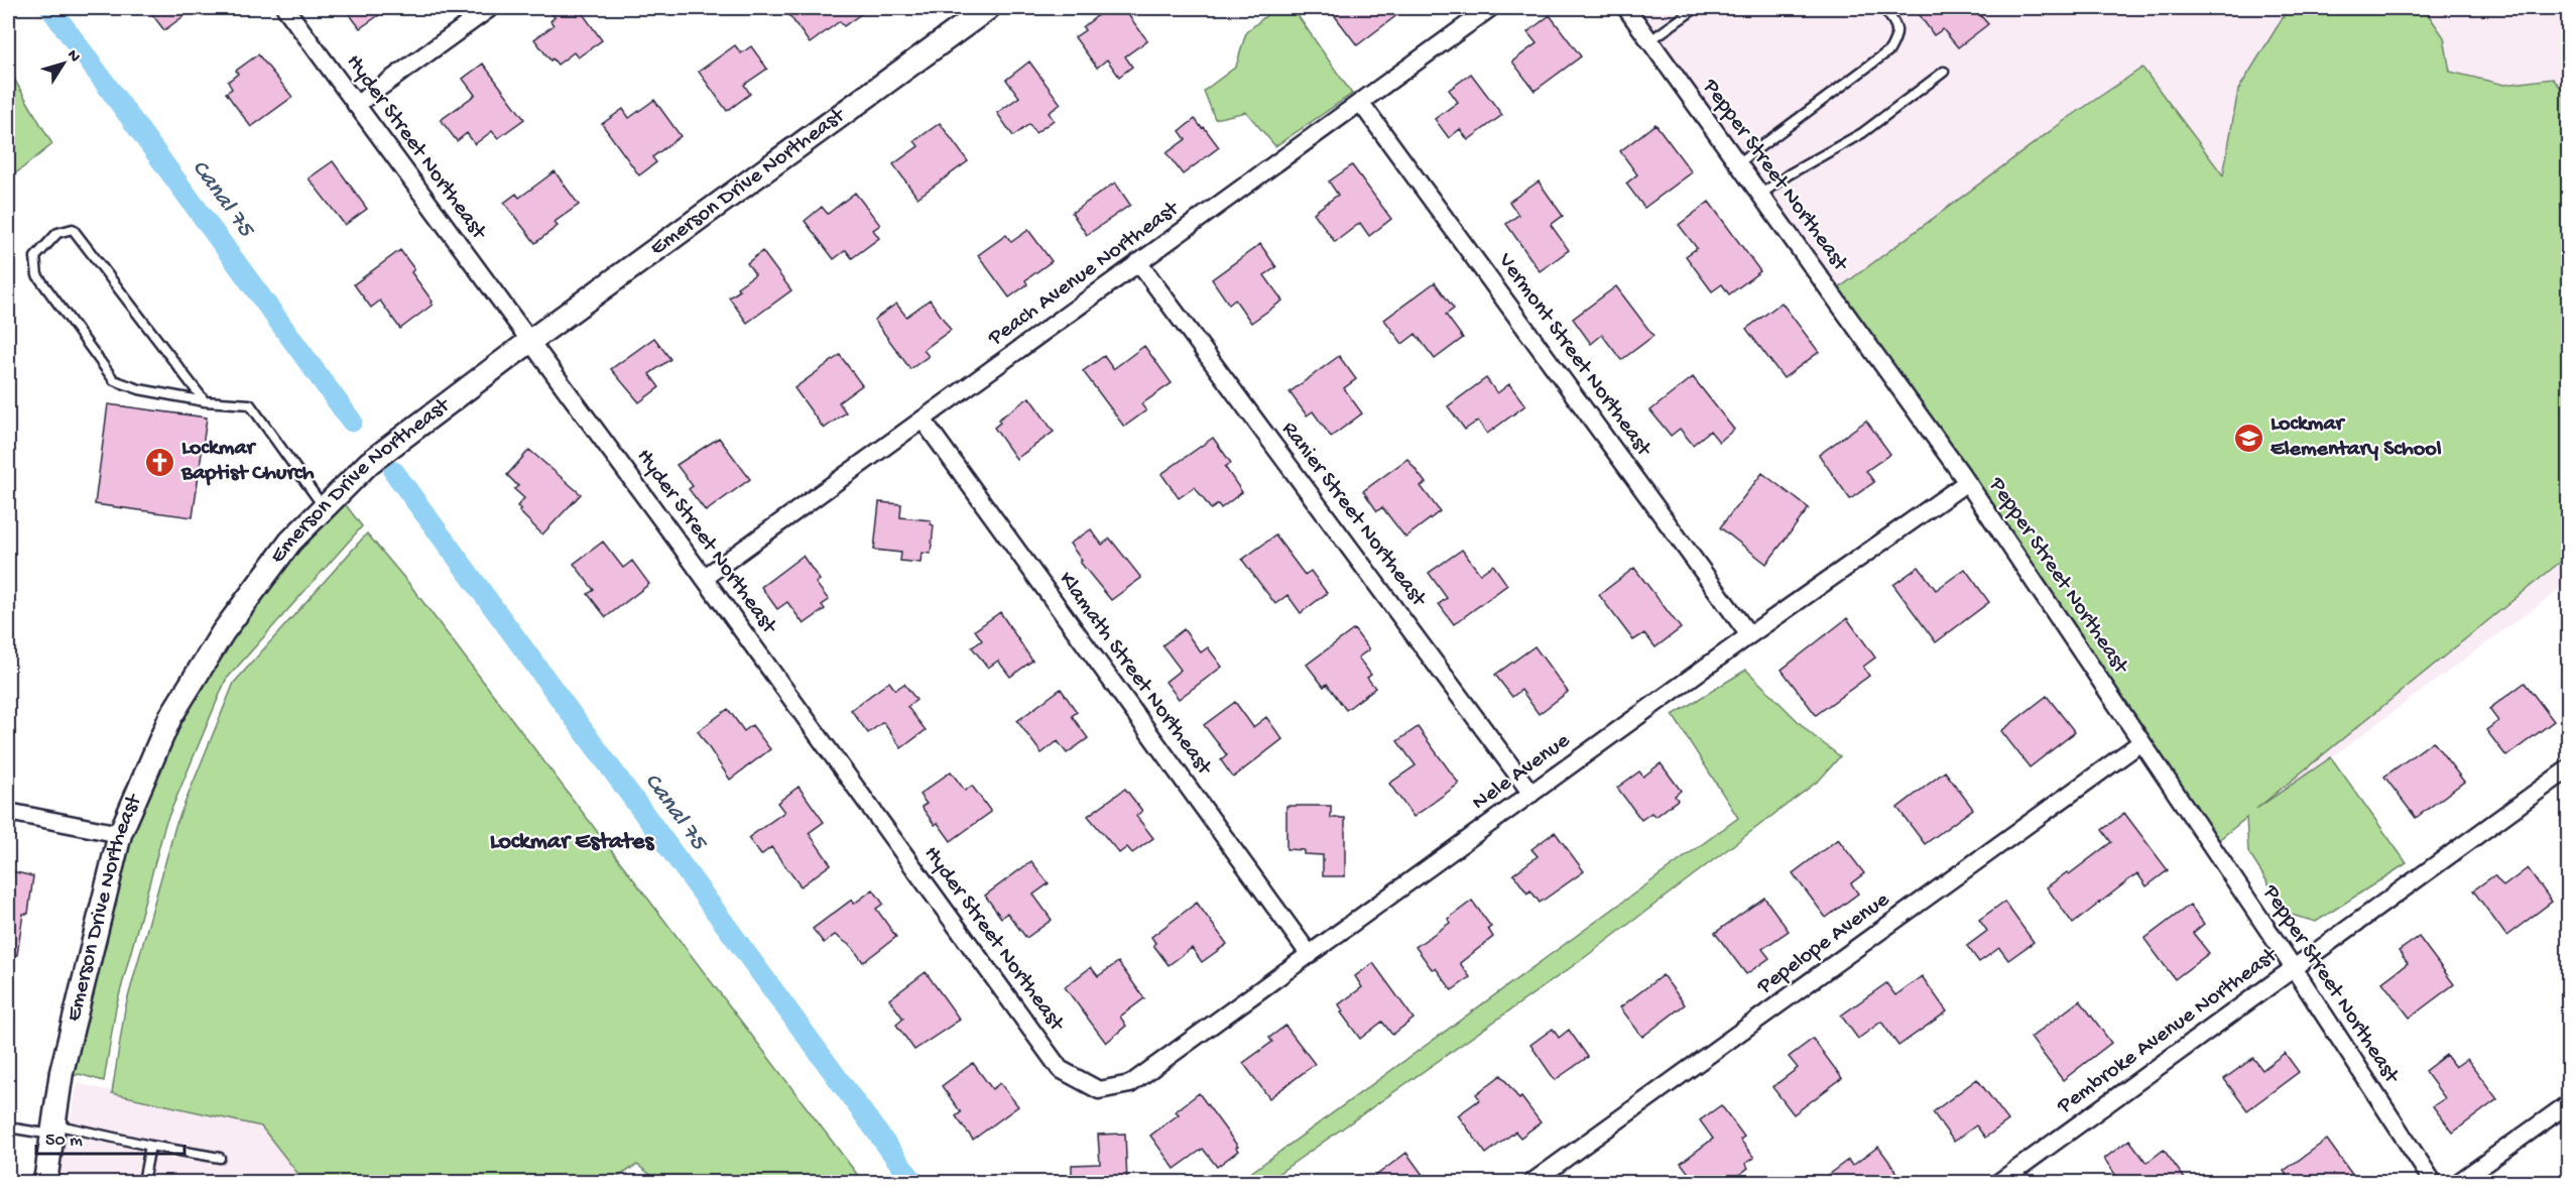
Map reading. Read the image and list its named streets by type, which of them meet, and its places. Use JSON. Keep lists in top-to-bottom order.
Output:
{
  "streets": {
    "street": [
      "Hyder Street Northeast",
      "Pepper Street Northeast",
      "Emerson Drive Northeast",
      "Peach Avenue Northeast",
      "Vermont Street Northeast",
      "Ranier Street Northeast",
      "Klamath Street Northeast",
      "Nele Avenue",
      "Pepelope Avenue",
      "Pembroke Avenue Northeast"
    ]
  },
  "crossings": [
    ["Hyder Street Northeast", "Emerson Drive Northeast"],
    ["Hyder Street Northeast", "Peach Avenue Northeast"],
    ["Hyder Street Northeast", "Nele Avenue"],
    ["Pepper Street Northeast", "Nele Avenue"],
    ["Pepper Street Northeast", "Pepelope Avenue"],
    ["Pepper Street Northeast", "Pembroke Avenue Northeast"],
    ["Peach Avenue Northeast", "Vermont Street Northeast"],
    ["Peach Avenue Northeast", "Ranier Street Northeast"],
    ["Peach Avenue Northeast", "Klamath Street Northeast"],
    ["Vermont Street Northeast", "Nele Avenue"],
    ["Ranier Street Northeast", "Nele Avenue"],
    ["Klamath Street Northeast", "Nele Avenue"]
  ],
  "districts": ["Lockmar Estates"],
  "water": ["Canal 75"],
  "places": {
    "school or university": ["Lockmar Elementary School"],
    "church": ["Lockmar Baptist Church"]
  },
  "scale_bar": "50 m",
  "north": "top right"
}
